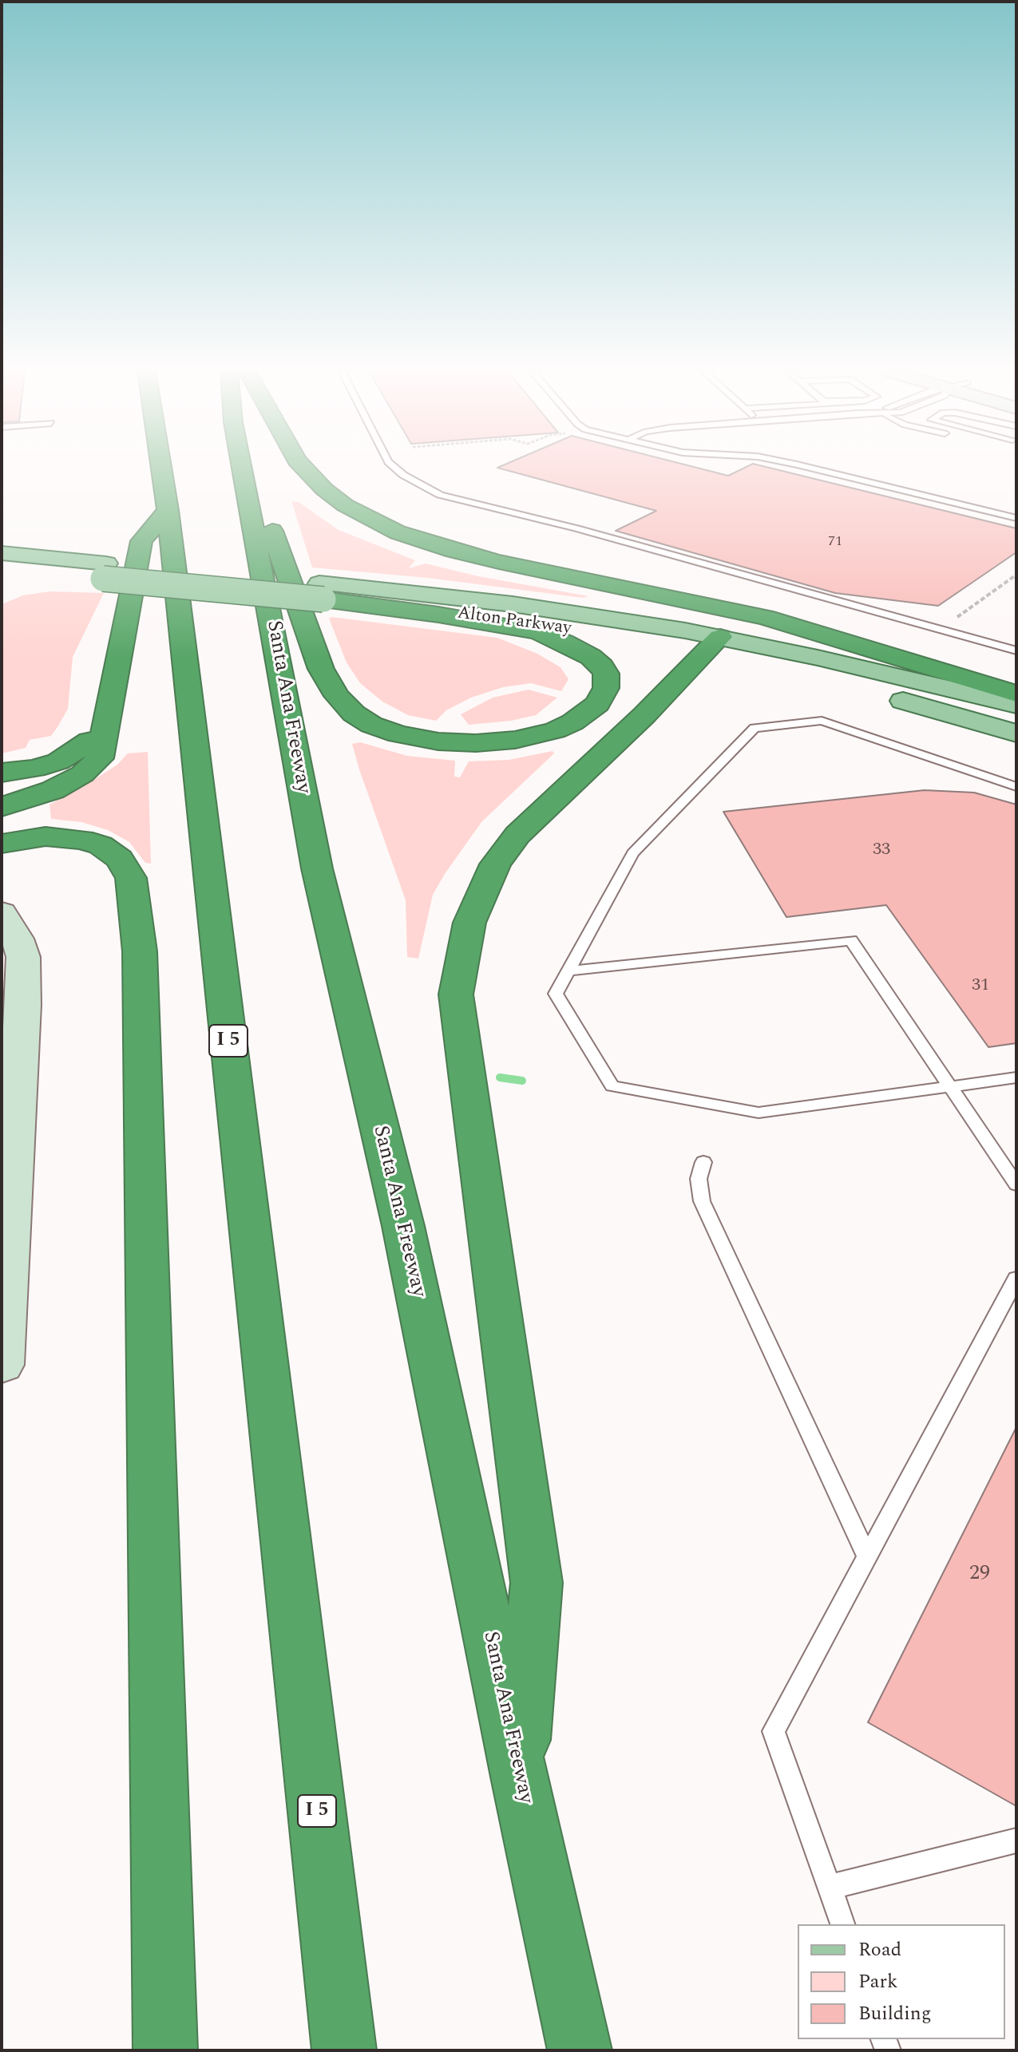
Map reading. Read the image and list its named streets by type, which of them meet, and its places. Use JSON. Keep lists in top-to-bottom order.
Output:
{
  "streets": {
    "highway": ["Santa Ana Freeway", "I 5"],
    "main road": ["Alton Parkway"]
  },
  "house_numbers": [
    "71",
    "33",
    "31",
    "29"
  ],
  "legend": ["Road", "Park", "Building"]
}
